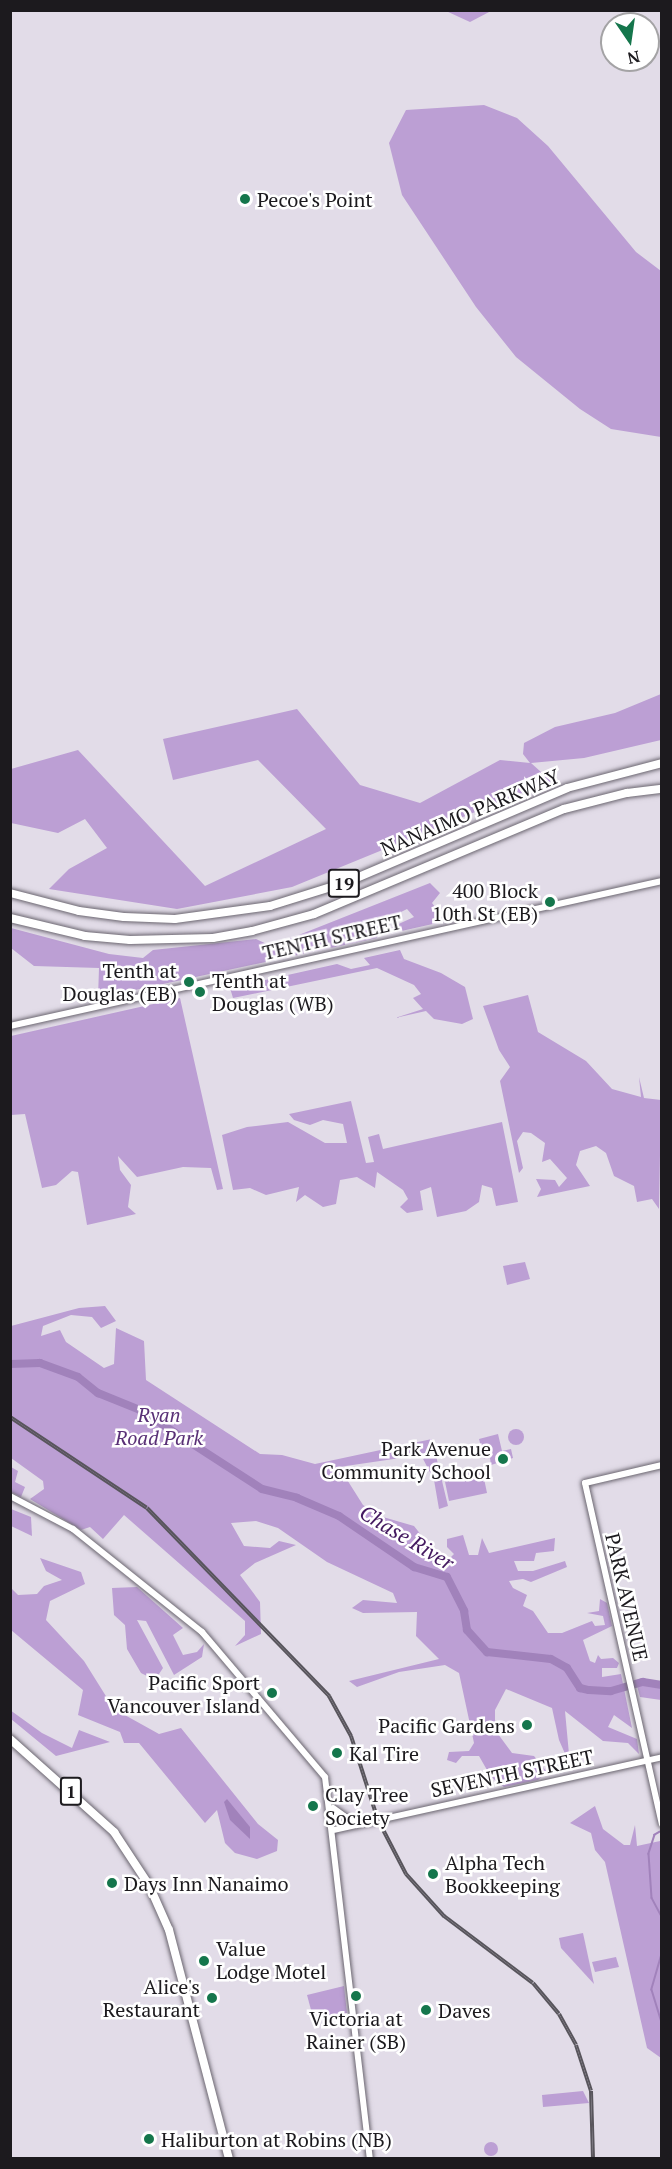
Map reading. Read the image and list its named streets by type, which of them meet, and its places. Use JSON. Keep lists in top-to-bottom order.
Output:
{
  "streets": {
    "highway": ["NANAIMO PARKWAY", "19", "1"],
    "street": ["TENTH STREET", "PARK AVENUE", "SEVENTH STREET"]
  },
  "crossings": [
    ["PARK AVENUE", "SEVENTH STREET"]
  ],
  "water": ["Chase River"],
  "parks": ["Ryan Road Park"],
  "places": [
    "Pecoe's Point",
    "400 Block 10th St (EB)",
    "Tenth at Douglas (EB)",
    "Tenth at Douglas (WB)",
    "Park Avenue Community School",
    "Pacific Sport Vancouver Island",
    "Pacific Gardens",
    "Kal Tire",
    "Clay Tree Society",
    "Alpha Tech Bookkeeping",
    "Days Inn Nanaimo",
    "Value Lodge Motel",
    "Victoria at Rainer (SB)",
    "Alice's Restaurant",
    "Daves",
    "Haliburton at Robins (NB)"
  ],
  "north": "bottom"
}
